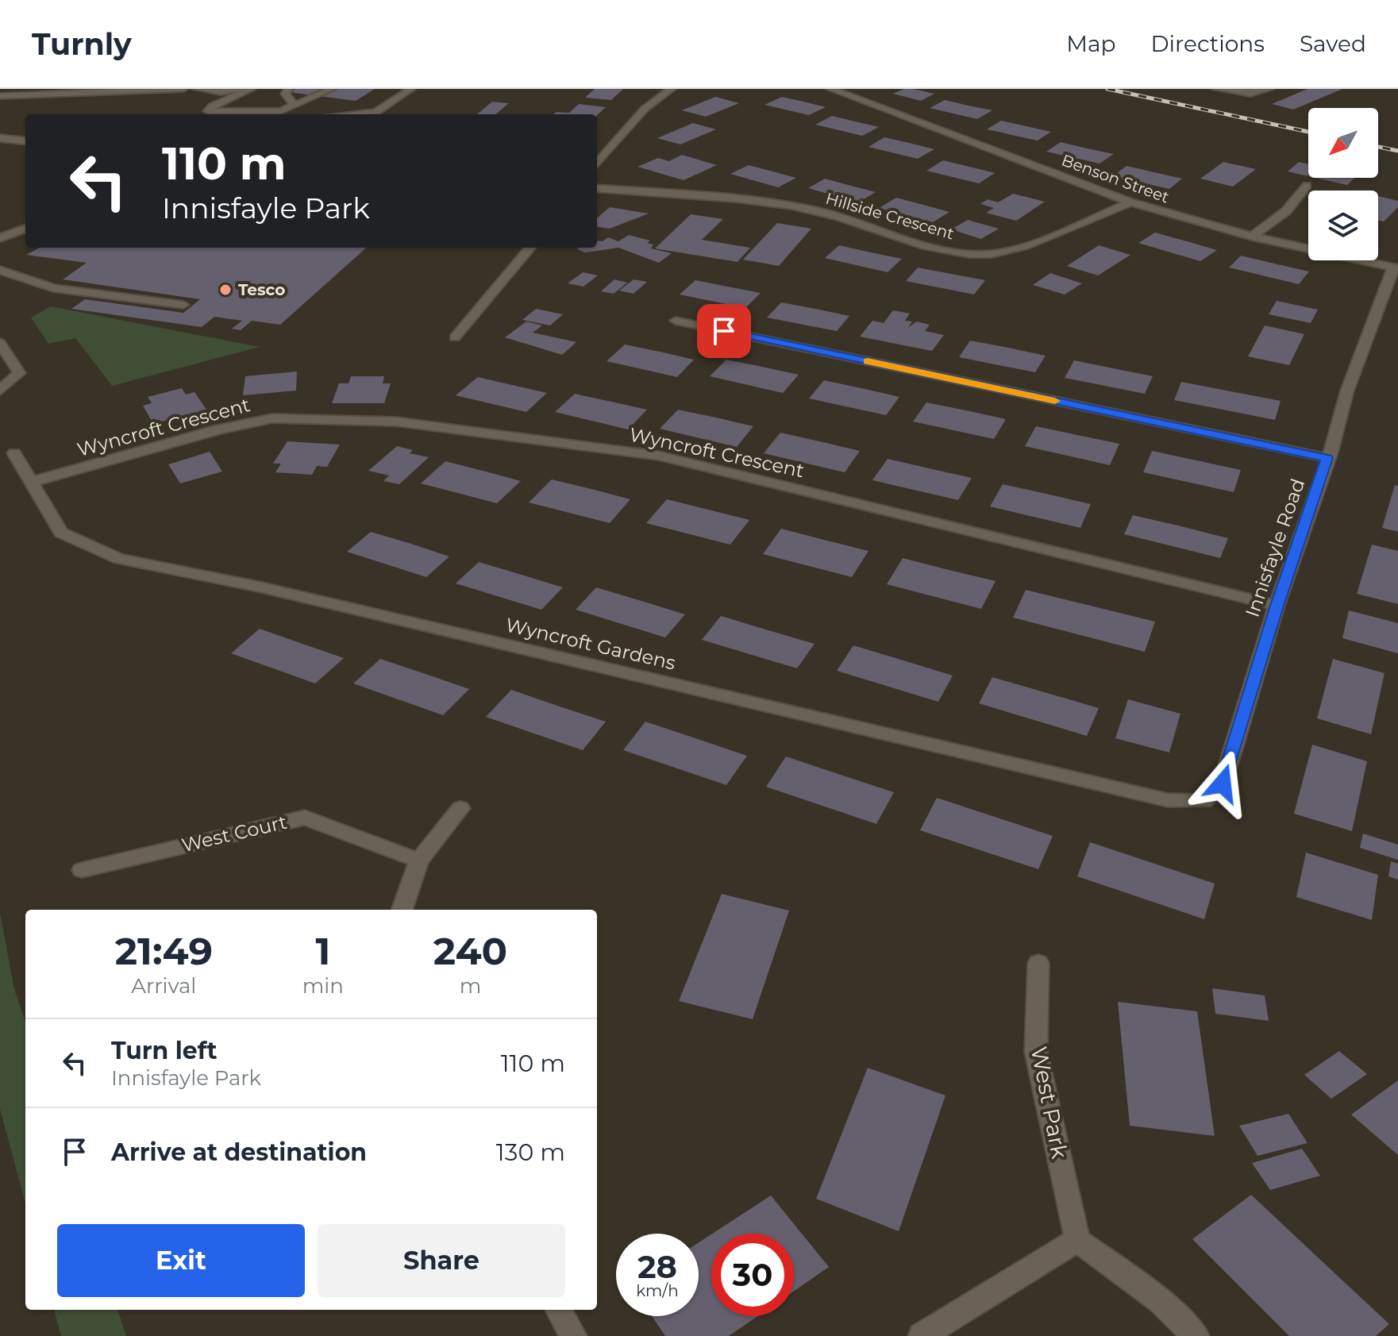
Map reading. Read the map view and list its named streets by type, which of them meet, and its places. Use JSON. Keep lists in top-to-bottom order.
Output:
{
  "streets": {
    "street": [
      "Benson Street",
      "Hillside Crescent",
      "Wyncroft Crescent",
      "Innisfayle Road",
      "Wyncroft Gardens",
      "West Court",
      "West Park"
    ]
  },
  "crossings": [
    ["Benson Street", "Hillside Crescent"],
    ["Benson Street", "Innisfayle Road"],
    ["Wyncroft Crescent", "Innisfayle Road"],
    ["Wyncroft Crescent", "Wyncroft Gardens"],
    ["Innisfayle Road", "Wyncroft Gardens"]
  ],
  "places": ["Tesco"],
  "north": "bottom left",
  "page": {
    "header": "Turnly",
    "nav": ["Map", "Directions", "Saved"],
    "turn": ["110 m", "Innisfayle Park"],
    "eta": [
      "21:49",
      "Arrival",
      "1",
      "min",
      "240",
      "m"
    ],
    "list": [
      {
        "name": "Turn left",
        "note": "Innisfayle Park",
        "value": "110 m"
      },
      {
        "name": "Arrive at destination",
        "value": "130 m"
      }
    ],
    "buttons": ["Exit", "Share"],
    "speed": "28 km/h",
    "limit": "30"
  }
}
